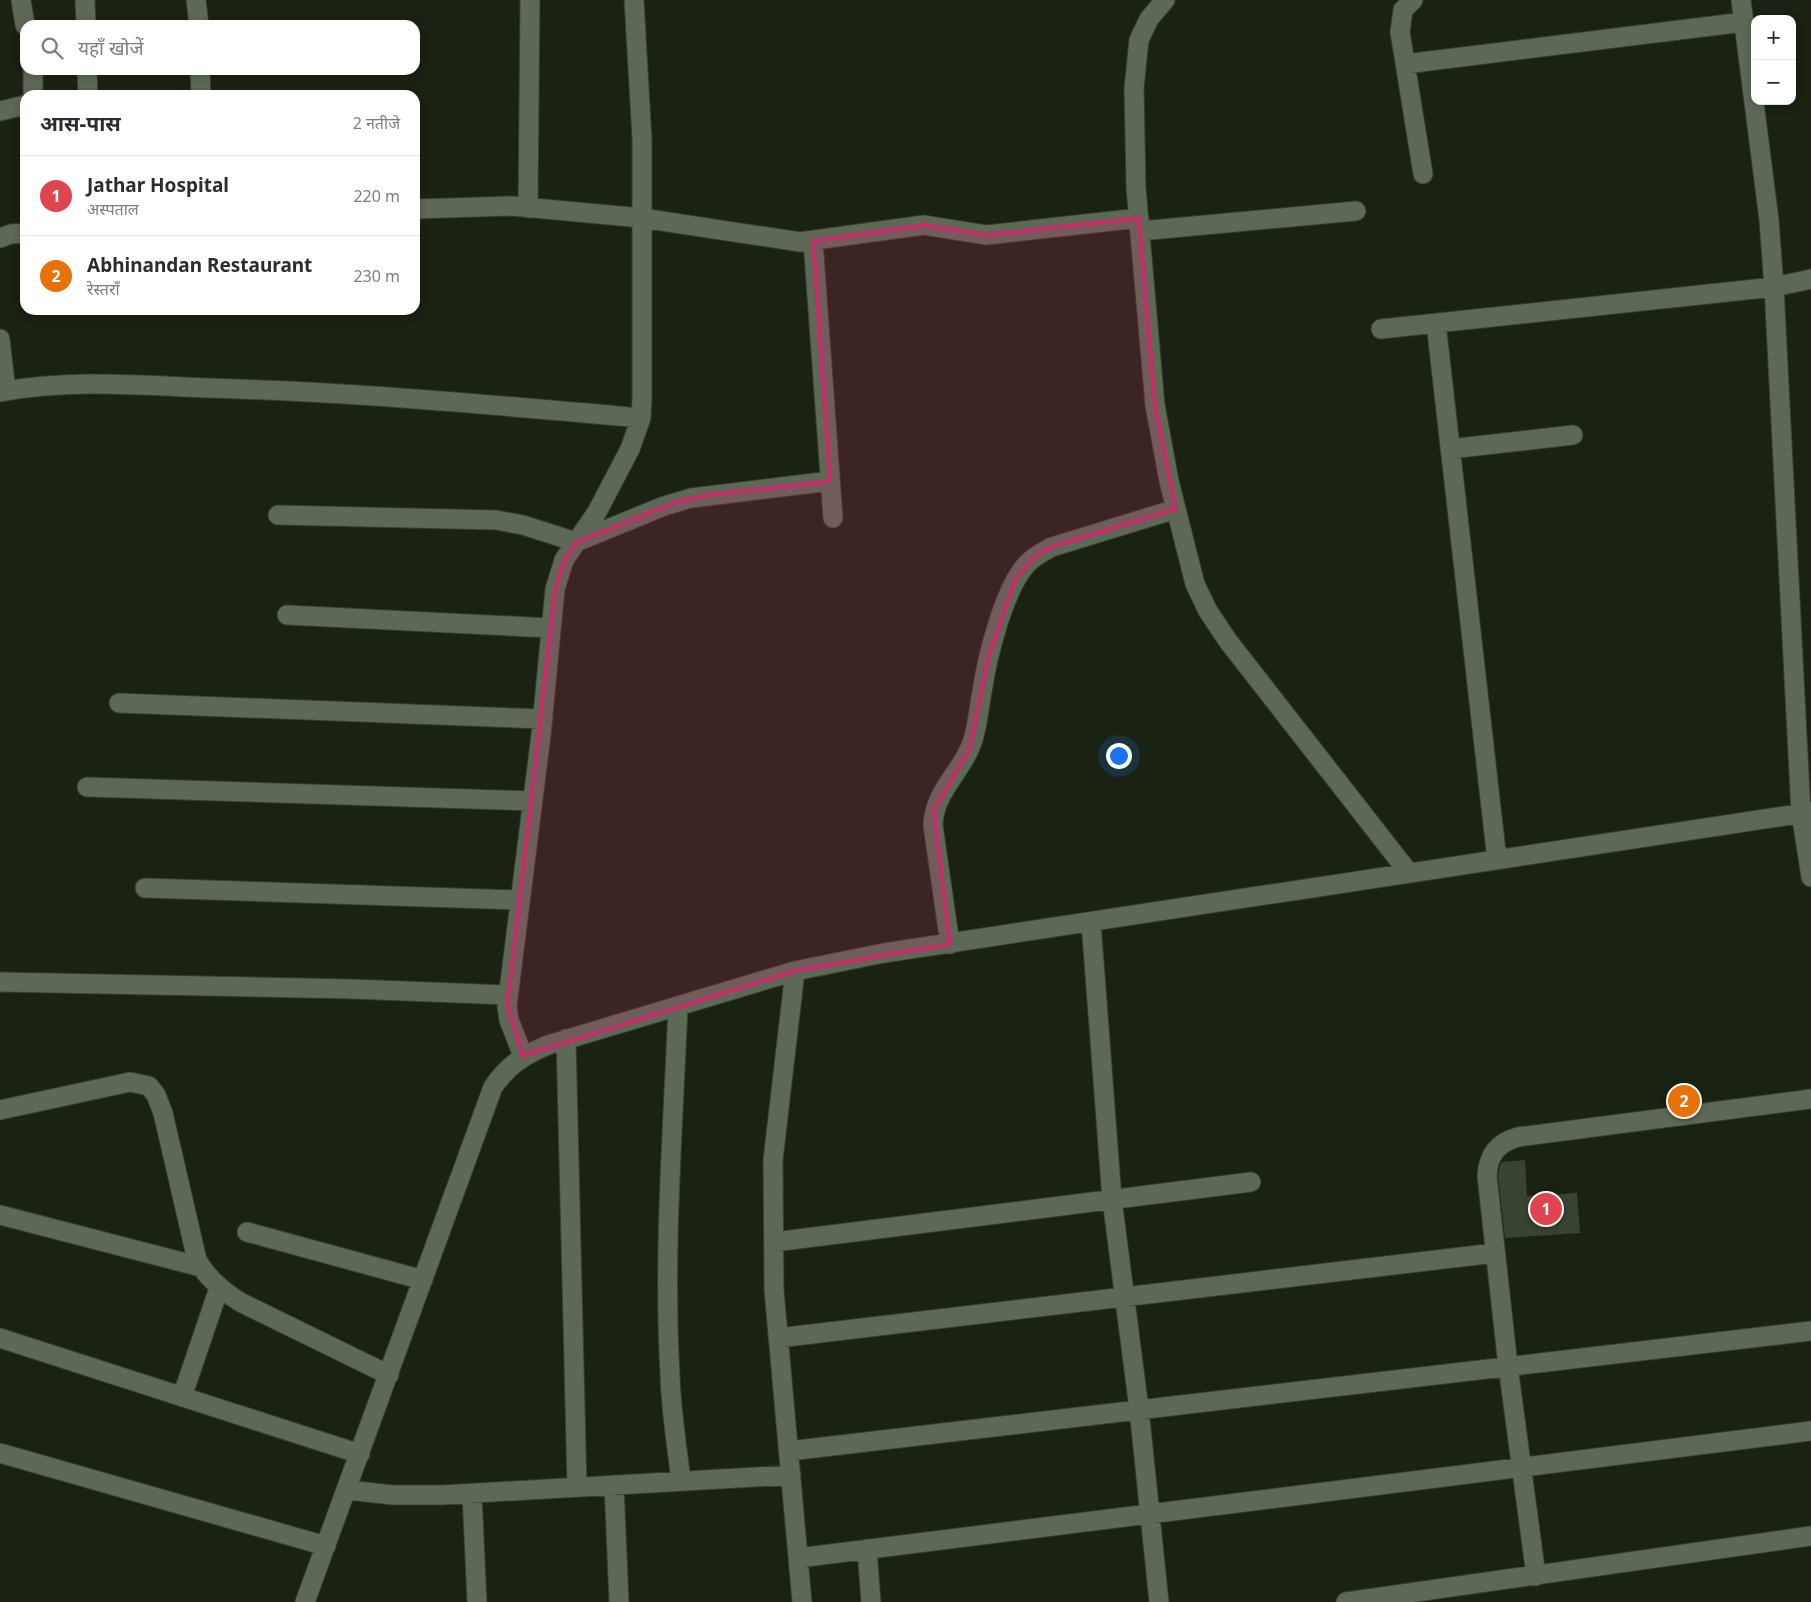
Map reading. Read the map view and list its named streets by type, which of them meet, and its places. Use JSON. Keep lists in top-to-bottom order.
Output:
{
  "page": {
    "map_buttons": ["+", "−"],
    "search": "यहाँ खोजें",
    "heading": ["आस-पास", "2 नतीजे"],
    "list": [
      {
        "mark": "1",
        "name": "Jathar Hospital",
        "note": "अस्पताल",
        "value": "220 m"
      },
      {
        "mark": "2",
        "name": "Abhinandan Restaurant",
        "note": "रेस्तराँ",
        "value": "230 m"
      }
    ],
    "pins": ["2", "1"]
  }
}
